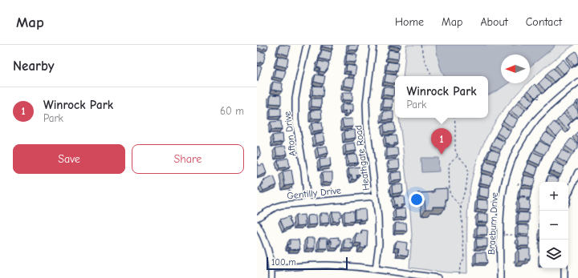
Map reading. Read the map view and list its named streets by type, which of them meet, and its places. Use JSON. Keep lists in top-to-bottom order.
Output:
{
  "streets": {
    "street": [
      "Afton Drive",
      "Heathgate Road",
      "Gentilly Drive",
      "Braeburn Drive"
    ]
  },
  "crossings": [
    ["Afton Drive", "Gentilly Drive"],
    ["Heathgate Road", "Gentilly Drive"]
  ],
  "scale_bar": "100 m",
  "north": "left",
  "page": {
    "header": "Map",
    "nav": [
      "Home",
      "Map",
      "About",
      "Contact"
    ],
    "heading": "Nearby",
    "popup": ["Winrock Park", "Park"],
    "list": [
      {
        "mark": "1",
        "name": "Winrock Park",
        "note": "Park",
        "value": "60 m"
      }
    ],
    "pins": "1",
    "buttons": ["Save", "Share"],
    "map_buttons": ["+", "−"],
    "scale": "100 m"
  }
}
